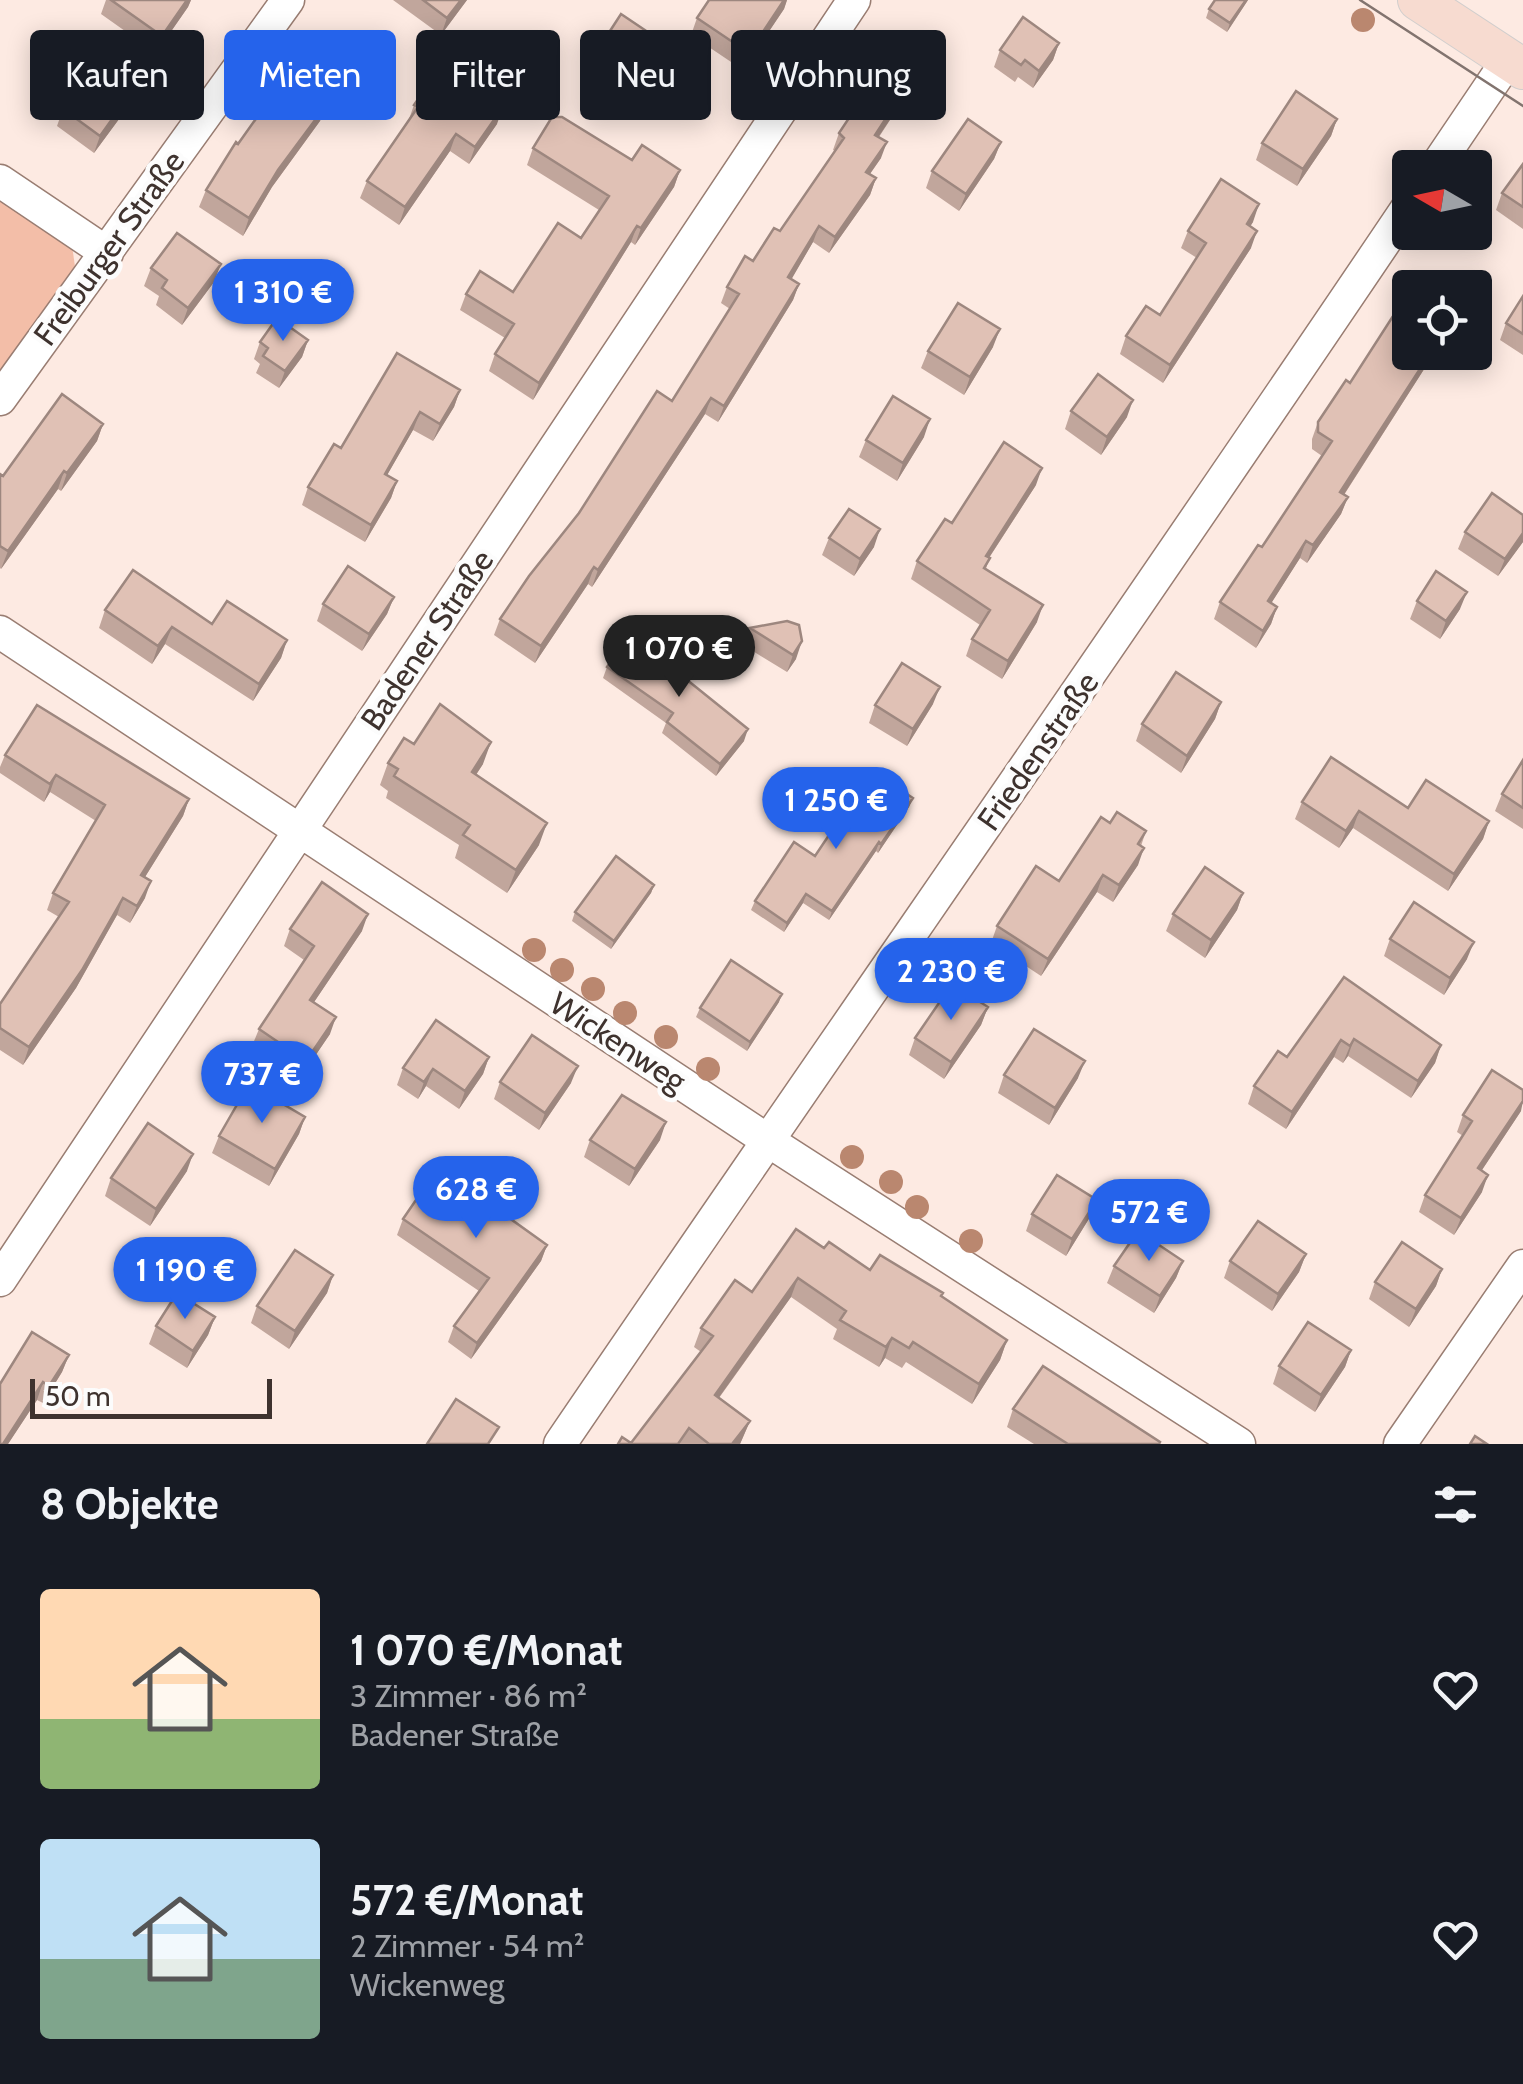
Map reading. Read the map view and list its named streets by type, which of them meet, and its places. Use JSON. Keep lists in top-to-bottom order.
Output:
{
  "streets": {
    "street": [
      "Freiburger Straße",
      "Badener Straße",
      "Friedenstraße",
      "Wickenweg"
    ]
  },
  "crossings": [
    ["Badener Straße", "Wickenweg"],
    ["Friedenstraße", "Wickenweg"]
  ],
  "scale_bar": "50 m",
  "north": "left",
  "page": {
    "chip": [
      "Kaufen",
      "Mieten",
      "Filter",
      "Neu",
      "Wohnung"
    ],
    "price": [
      "1 310 €",
      "1 070 €",
      "1 250 €",
      "2 230 €",
      "737 €",
      "628 €",
      "572 €",
      "1 190 €"
    ],
    "scale": "50 m",
    "heading": "8 Objekte",
    "list": [
      {
        "name": "1 070 €/Monat",
        "note": "3 Zimmer · 86 m² · Badener Straße"
      },
      {
        "name": "572 €/Monat",
        "note": "2 Zimmer · 54 m² · Wickenweg"
      }
    ]
  }
}
